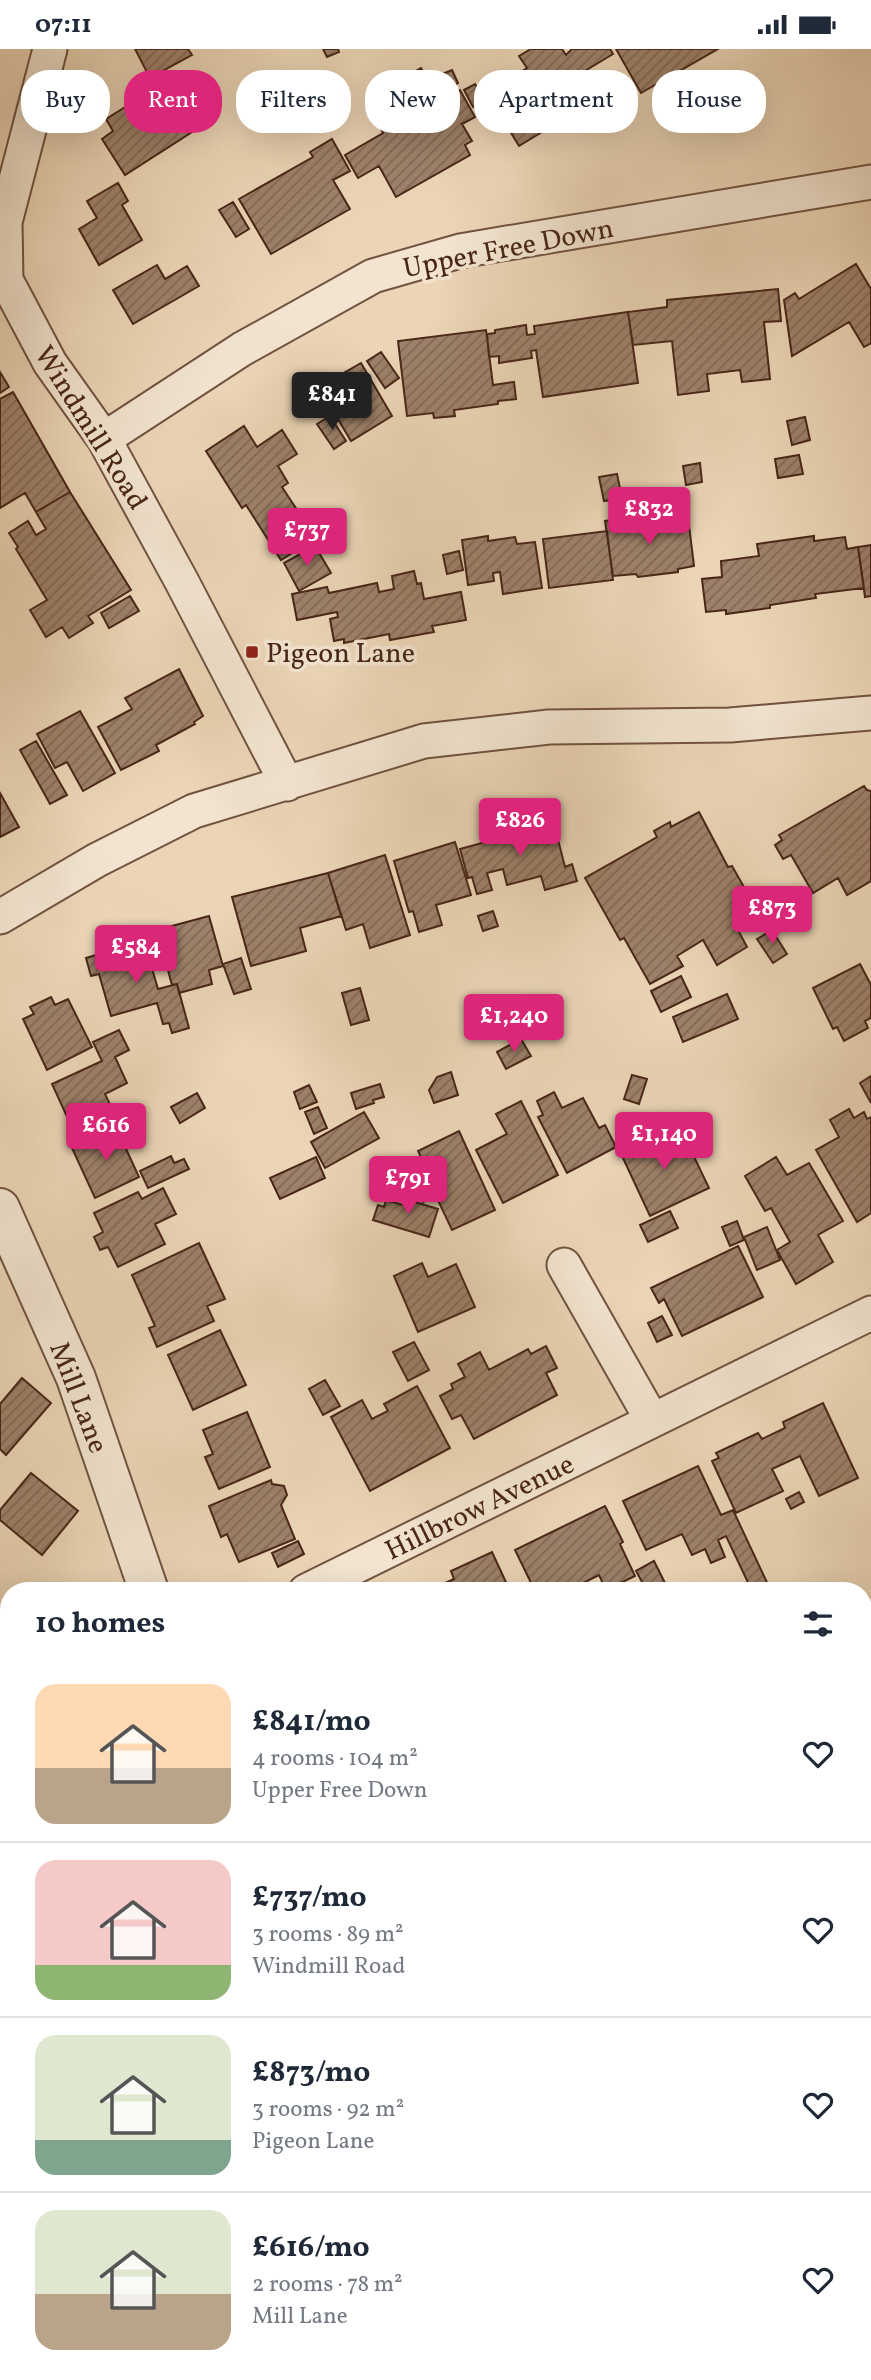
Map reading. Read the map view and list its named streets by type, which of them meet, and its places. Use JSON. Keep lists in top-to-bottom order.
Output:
{
  "streets": {
    "street": [
      "Upper Free Down",
      "Windmill Road",
      "Mill Lane",
      "Hillbrow Avenue"
    ]
  },
  "crossings": [
    ["Upper Free Down", "Windmill Road"]
  ],
  "places": {
    "transit": ["Pigeon Lane"]
  },
  "page": {
    "status": "07:11",
    "chip": [
      "Buy",
      "Rent",
      "Filters",
      "New",
      "Apartment",
      "House"
    ],
    "price": [
      "£841",
      "£832",
      "£737",
      "£826",
      "£873",
      "£584",
      "£1,240",
      "£616",
      "£1,140",
      "£791"
    ],
    "heading": "10 homes",
    "list": [
      {
        "name": "£841/mo",
        "note": "4 rooms · 104 m² · Upper Free Down"
      },
      {
        "name": "£737/mo",
        "note": "3 rooms · 89 m² · Windmill Road"
      },
      {
        "name": "£873/mo",
        "note": "3 rooms · 92 m² · Pigeon Lane"
      },
      {
        "name": "£616/mo",
        "note": "2 rooms · 78 m² · Mill Lane"
      }
    ]
  }
}
